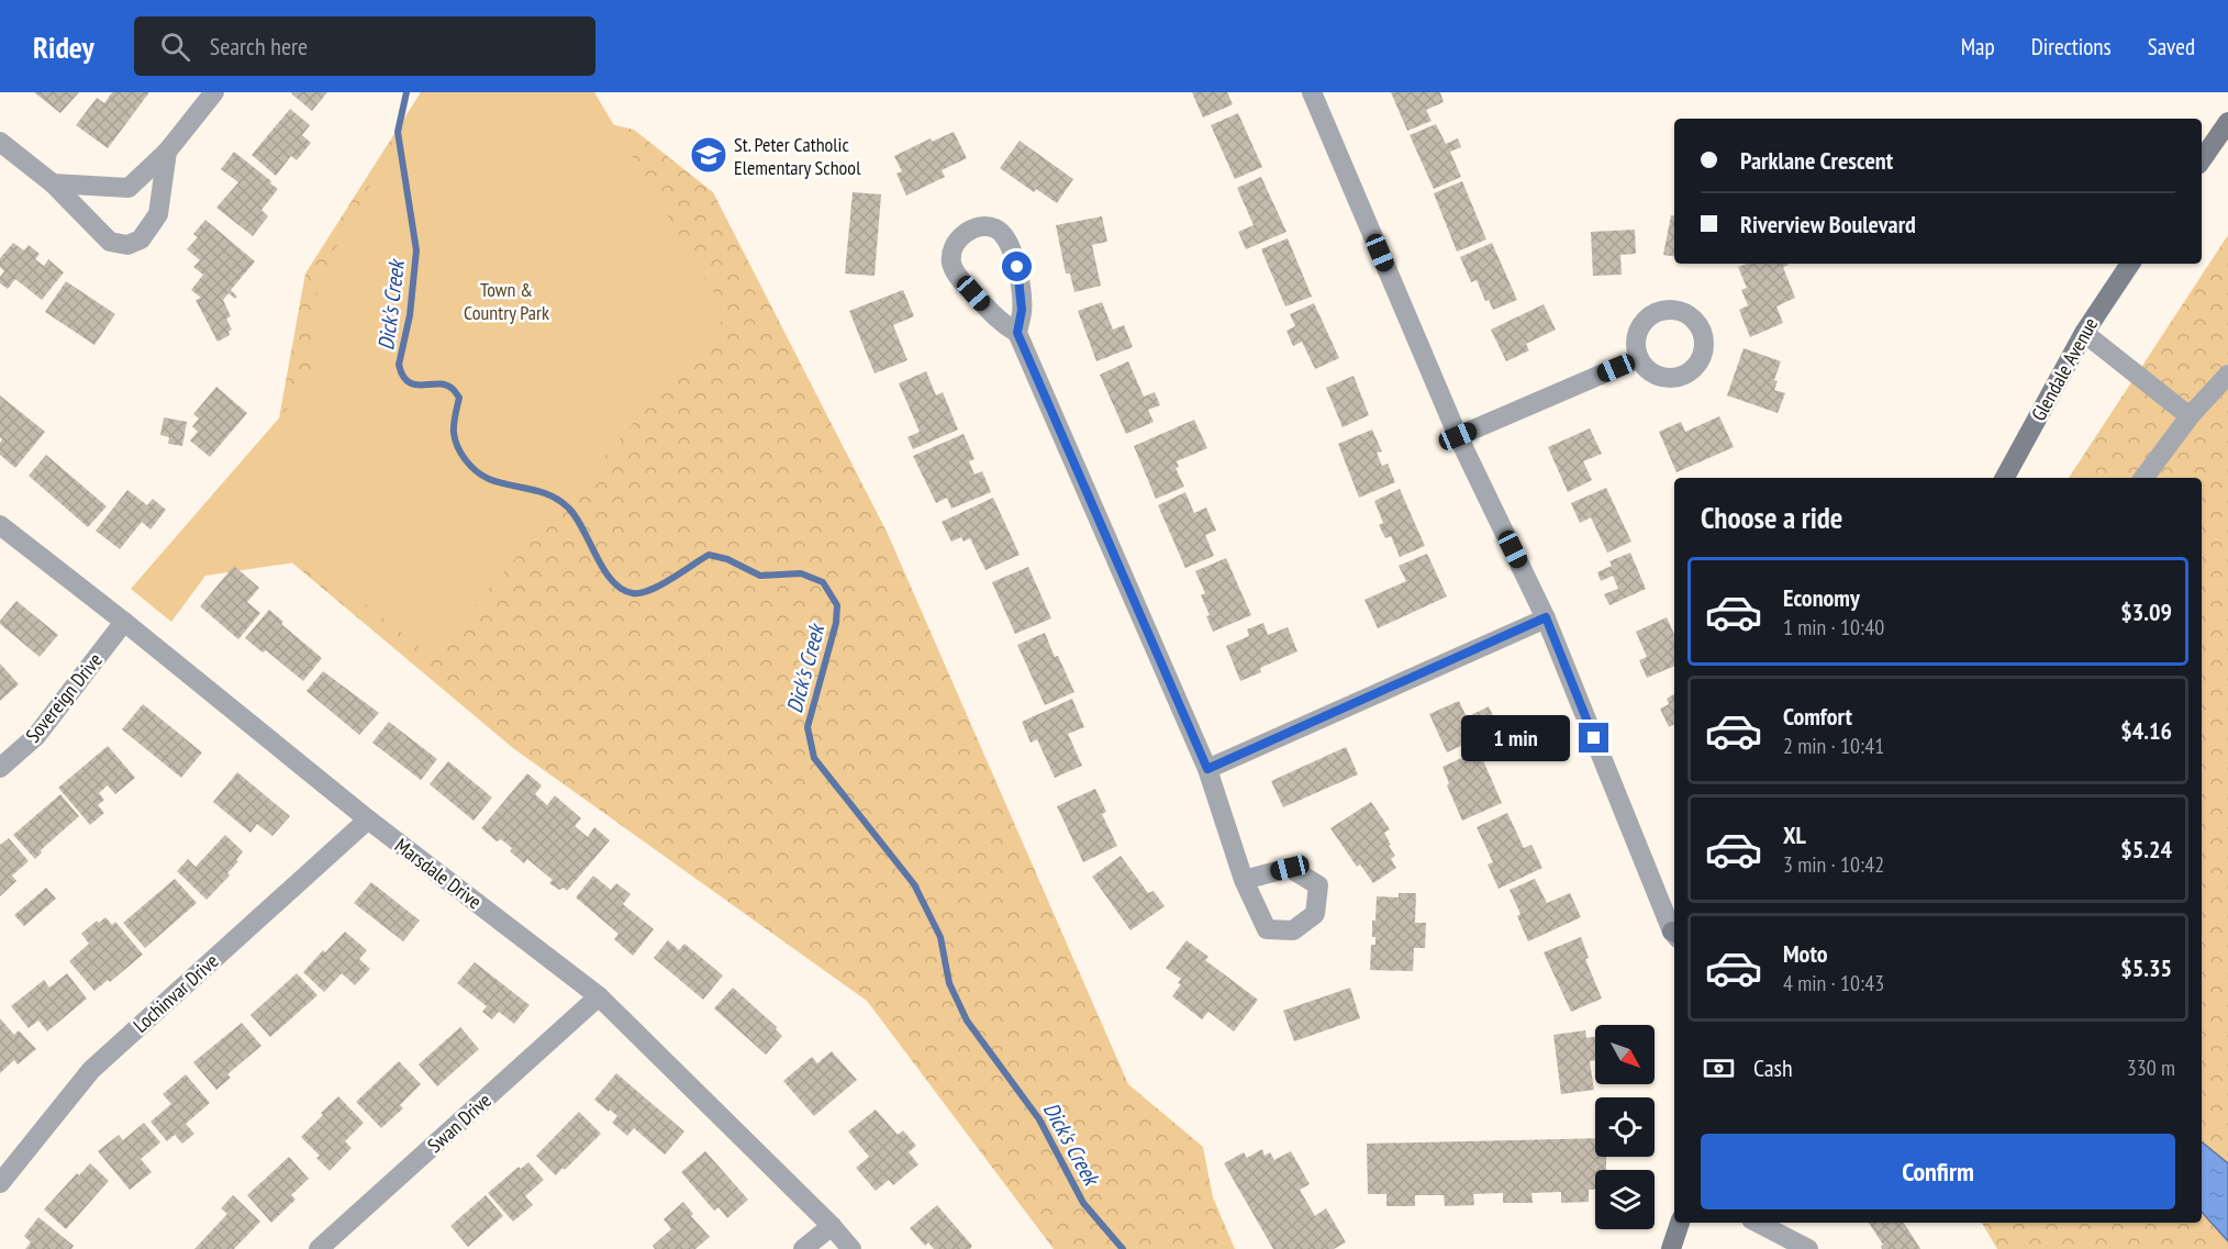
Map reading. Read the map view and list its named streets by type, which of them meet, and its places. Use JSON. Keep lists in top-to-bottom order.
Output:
{
  "streets": {
    "main road": ["Glendale Avenue"],
    "street": [
      "Sovereign Drive",
      "Marsdale Drive",
      "Lochinvar Drive",
      "Swan Drive"
    ]
  },
  "crossings": [
    ["Sovereign Drive", "Marsdale Drive"],
    ["Marsdale Drive", "Lochinvar Drive"],
    ["Marsdale Drive", "Swan Drive"]
  ],
  "water": ["Dick's Creek"],
  "parks": ["Town & Country Park"],
  "places": {
    "school or university": ["St. Peter Catholic Elementary School"]
  },
  "north": "bottom right",
  "page": {
    "header": "Ridey",
    "search": "Search here",
    "nav": ["Map", "Directions", "Saved"],
    "banner": ["Parklane Crescent", "Riverview Boulevard"],
    "heading": "Choose a ride",
    "list": [
      {
        "name": "Economy",
        "note": "1 min · 10:40",
        "value": "$3.09"
      },
      {
        "name": "Comfort",
        "note": "2 min · 10:41",
        "value": "$4.16"
      },
      {
        "name": "XL",
        "note": "3 min · 10:42",
        "value": "$5.24"
      },
      {
        "name": "Moto",
        "note": "4 min · 10:43",
        "value": "$5.35"
      }
    ],
    "bubble": "1 min",
    "pay": ["Cash", "330 m"],
    "buttons": "Confirm"
  }
}
